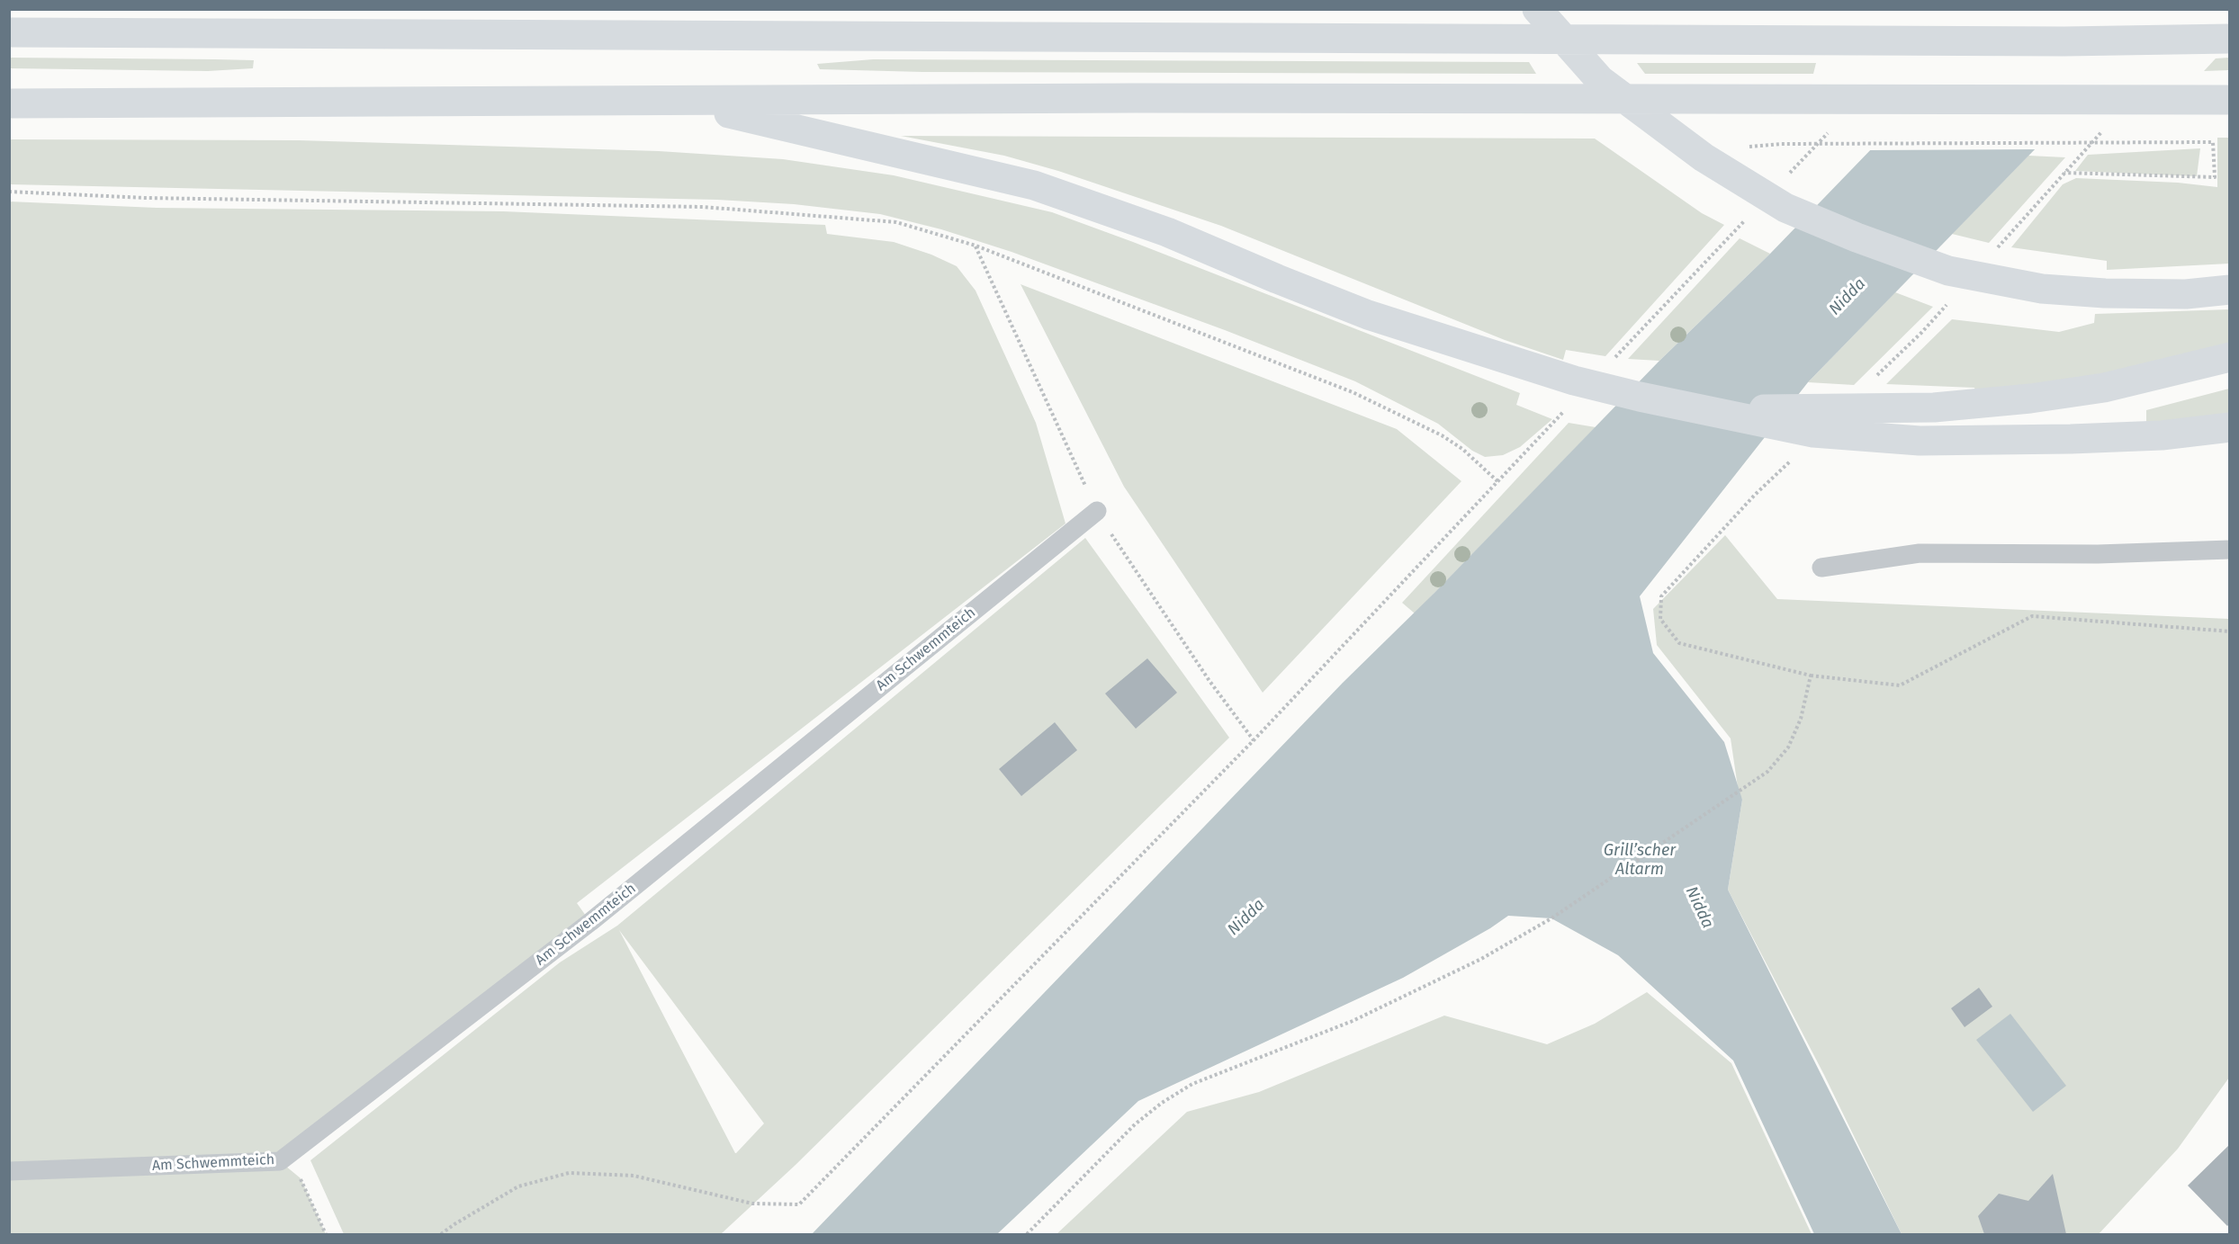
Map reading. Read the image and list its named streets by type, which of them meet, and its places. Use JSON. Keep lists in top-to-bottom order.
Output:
{
  "streets": {
    "lane": ["Am Schwemmteich"]
  },
  "water": ["Nidda", "Grill’scher Altarm"]
}
